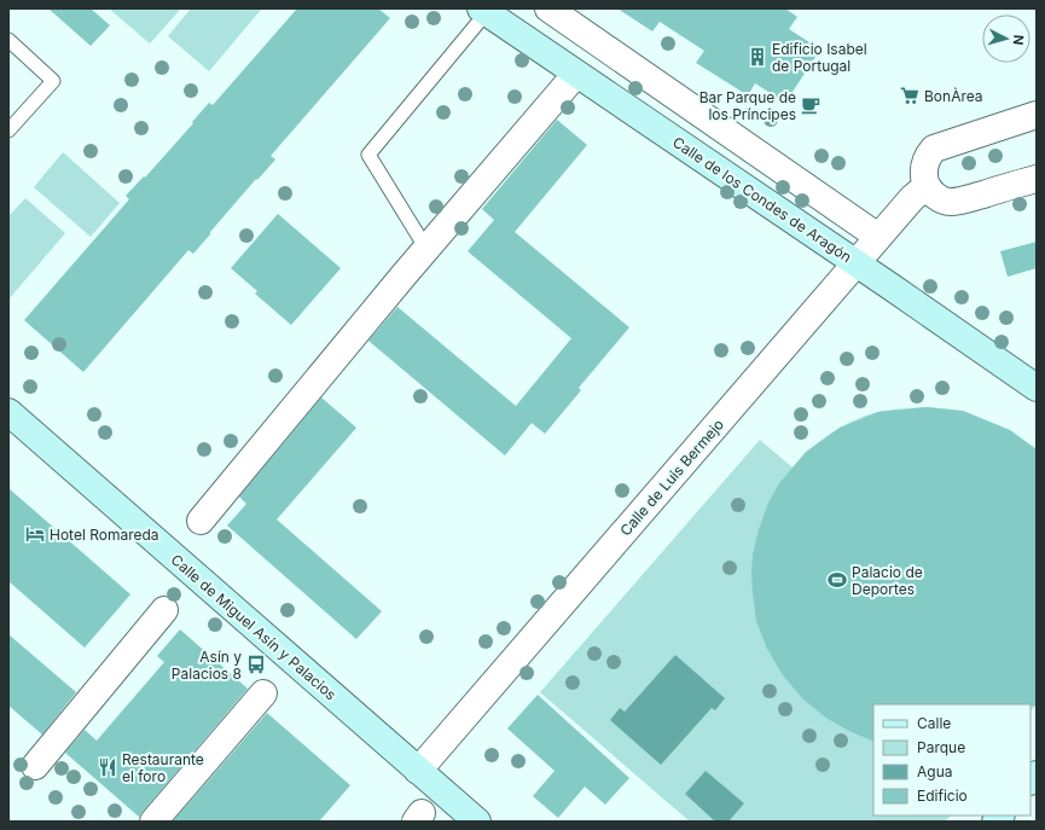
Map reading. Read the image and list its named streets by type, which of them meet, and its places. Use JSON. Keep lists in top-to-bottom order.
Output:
{
  "streets": {
    "street": ["Calle de los Condes de Aragón", "Calle de Luis Bermejo", "Calle de Miguel Asín y Palacios"]
  },
  "crossings": [
    ["Calle de los Condes de Aragón", "Calle de Luis Bermejo"],
    ["Calle de Luis Bermejo", "Calle de Miguel Asín y Palacios"]
  ],
  "places": {
    "building": ["Edificio Isabel de Portugal"],
    "supermarket": ["BonÀrea"],
    "cafe": ["Bar Parque de los Príncipes"],
    "hotel": ["Hotel Romareda"],
    "sports": ["Palacio de Deportes"],
    "bus stop": ["Asín y Palacios 8"],
    "restaurant": ["Restaurante el foro"]
  },
  "legend": [
    "Calle",
    "Parque",
    "Agua",
    "Edificio"
  ],
  "north": "right"
}
